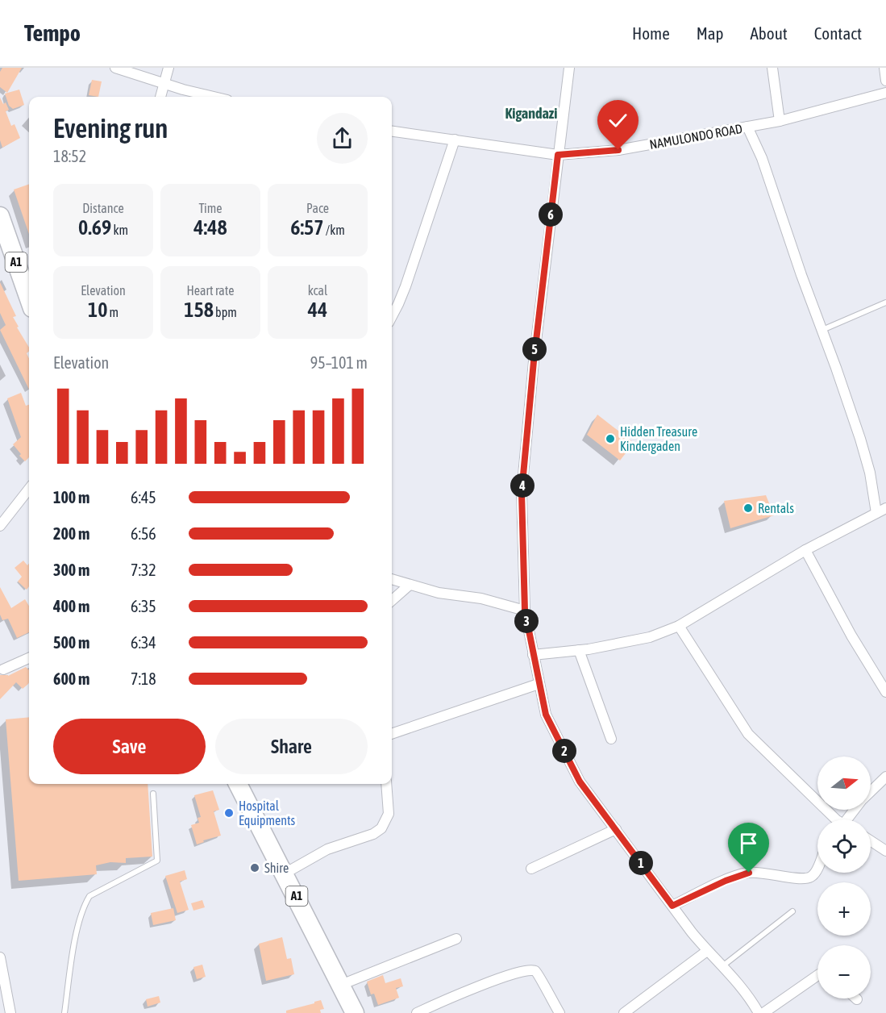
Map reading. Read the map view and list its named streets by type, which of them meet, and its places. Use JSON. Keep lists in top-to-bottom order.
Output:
{
  "streets": {
    "highway": ["A1"],
    "street": ["NAMULONDO ROAD"]
  },
  "districts": ["Kigandazi"],
  "places": [
    "Hidden Treasure Kindergaden",
    "Rentals",
    "Hospital Equipments",
    "Shire"
  ],
  "north": "right",
  "page": {
    "header": "Tempo",
    "nav": [
      "Home",
      "Map",
      "About",
      "Contact"
    ],
    "heading": ["Evening run", "18:52"],
    "stats": [
      ["Distance", "0.69 km"],
      ["Time", "4:48"],
      ["Pace", "6:57 /km"],
      ["Elevation", "10 m"],
      ["Heart rate", "158 bpm"],
      ["kcal", "44"]
    ],
    "pins": [
      "6",
      "5",
      "4",
      "3",
      "2",
      "1"
    ],
    "chart": ["Elevation", "95–101 m"],
    "list": [
      {
        "name": "100 m",
        "note": "6:45"
      },
      {
        "name": "200 m",
        "note": "6:56"
      },
      {
        "name": "300 m",
        "note": "7:32"
      },
      {
        "name": "400 m",
        "note": "6:35"
      },
      {
        "name": "500 m",
        "note": "6:34"
      },
      {
        "name": "600 m",
        "note": "7:18"
      }
    ],
    "buttons": ["Save", "Share"],
    "map_buttons": ["+", "−"]
  }
}
